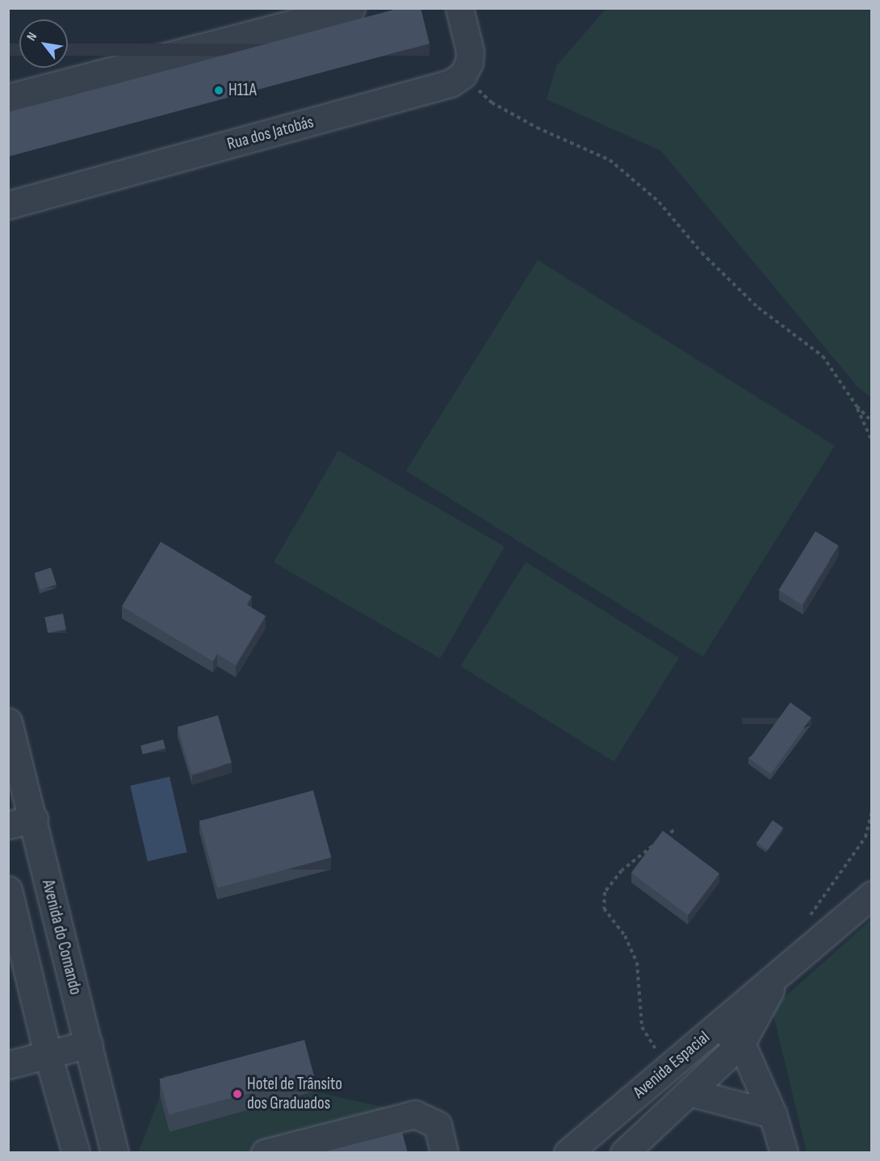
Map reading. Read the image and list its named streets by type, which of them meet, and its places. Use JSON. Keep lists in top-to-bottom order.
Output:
{
  "streets": {
    "lane": ["Rua dos Jatobás", "Avenida do Comando", "Avenida Espacial"]
  },
  "places": ["H11A", "Hotel de Trânsito dos Graduados"],
  "north": "top left"
}
